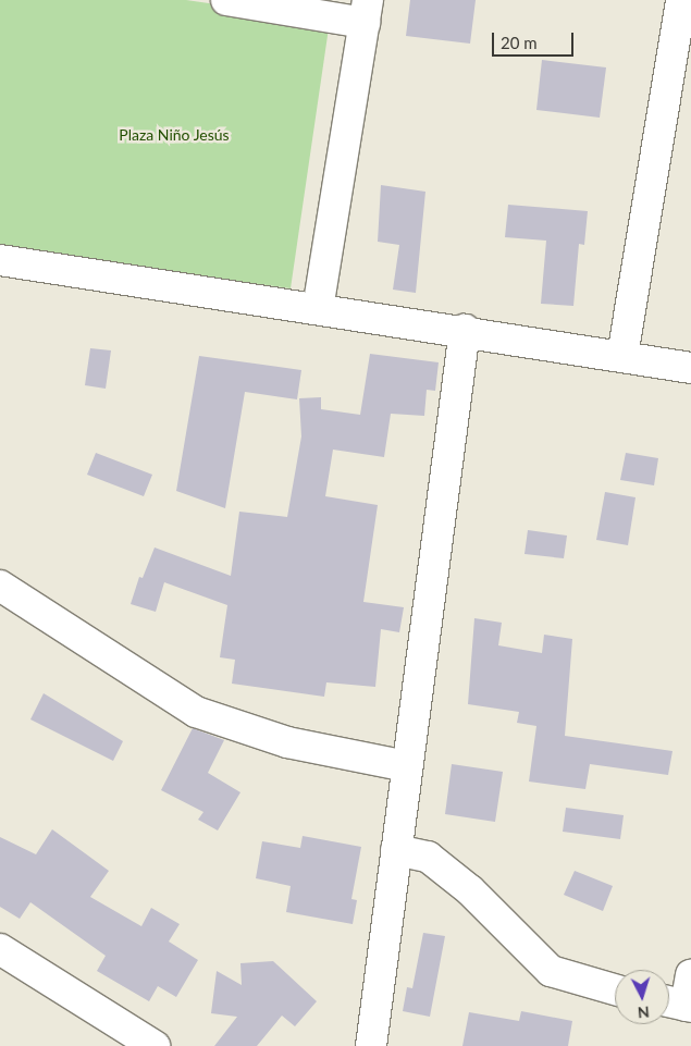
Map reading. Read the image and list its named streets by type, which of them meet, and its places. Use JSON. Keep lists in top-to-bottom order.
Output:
{
  "parks": ["Plaza Niño Jesús"],
  "scale_bar": "20 m",
  "north": "bottom"
}
